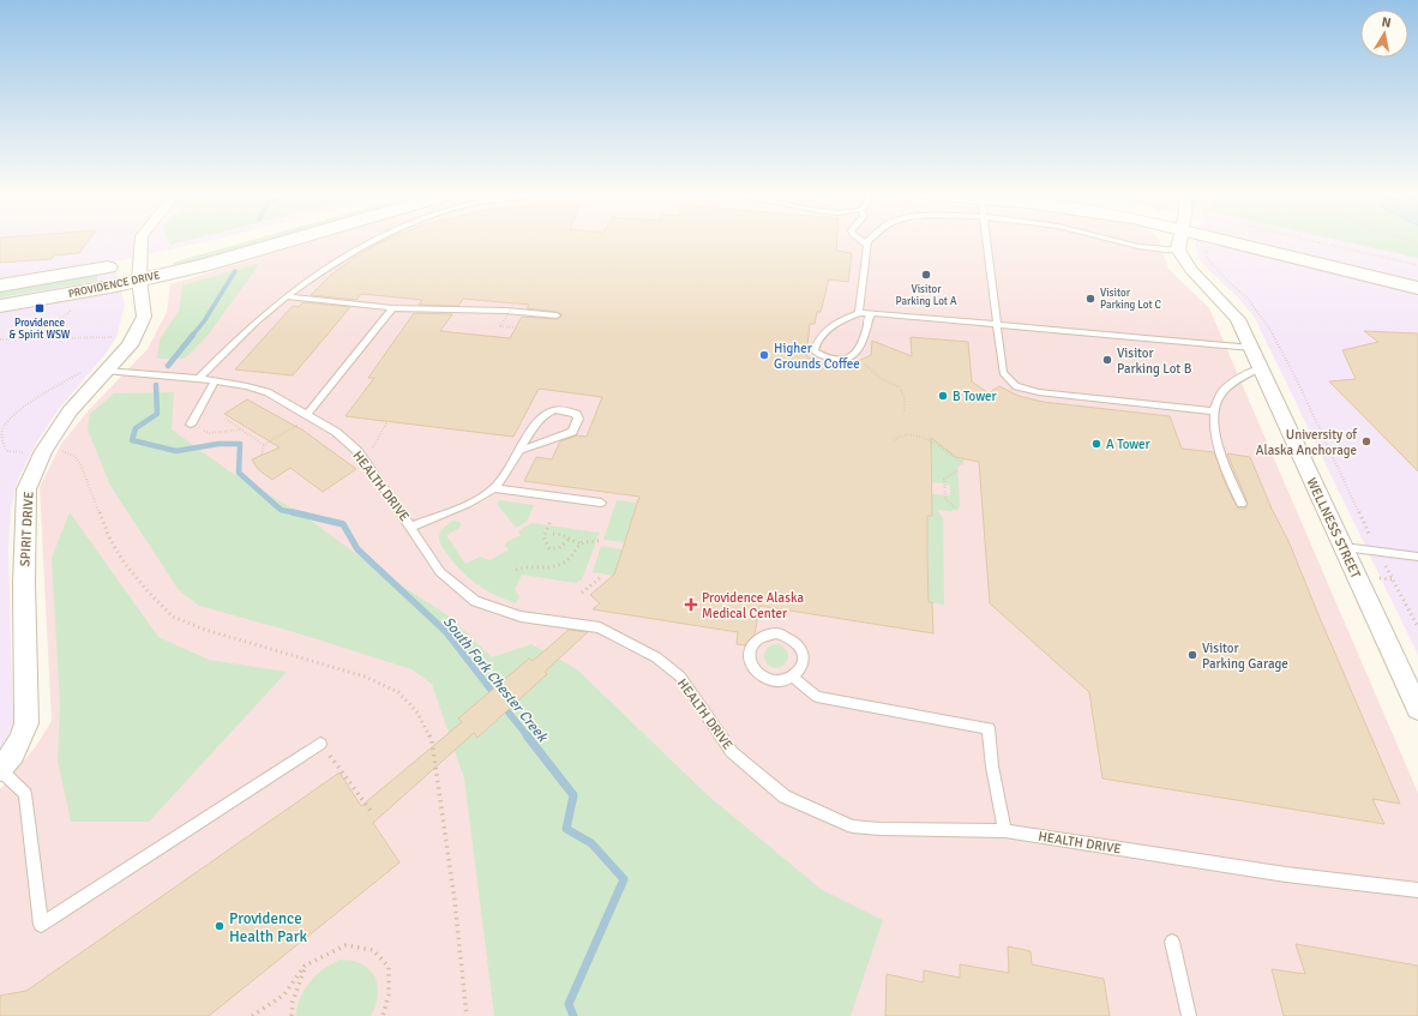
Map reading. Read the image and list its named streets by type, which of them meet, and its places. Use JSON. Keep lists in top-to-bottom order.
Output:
{
  "streets": {
    "main road": ["PROVIDENCE DRIVE"],
    "street": ["WELLNESS STREET", "SPIRIT DRIVE"],
    "lane": ["HEALTH DRIVE"]
  },
  "crossings": [
    ["PROVIDENCE DRIVE", "SPIRIT DRIVE"],
    ["HEALTH DRIVE", "SPIRIT DRIVE"]
  ],
  "water": ["South Fork Chester Creek"],
  "places": {
    "other": [
      "Visitor Parking Lot A",
      "Visitor Parking Lot C",
      "Higher Grounds Coffee",
      "Visitor Parking Lot B",
      "B Tower",
      "University of Alaska Anchorage",
      "A Tower",
      "Visitor Parking Garage",
      "Providence Health Park"
    ],
    "transit": ["Providence & Spirit WSW"],
    "health": ["Providence Alaska Medical Center"]
  },
  "north": "top"
}
